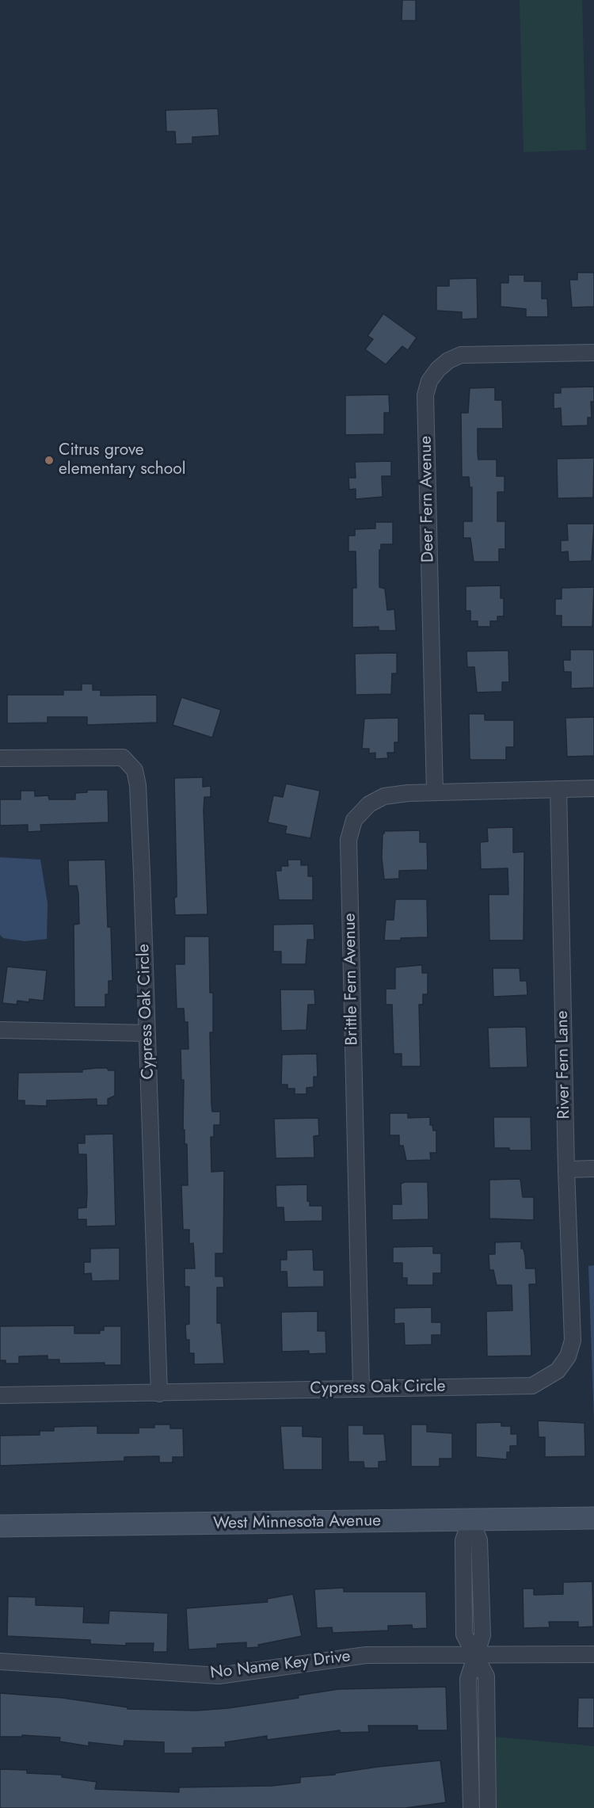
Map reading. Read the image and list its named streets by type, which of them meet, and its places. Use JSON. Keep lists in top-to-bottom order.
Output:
{
  "streets": {
    "street": [
      "Deer Fern Avenue",
      "Brittle Fern Avenue",
      "Cypress Oak Circle",
      "River Fern Lane",
      "West Minnesota Avenue",
      "No Name Key Drive"
    ]
  },
  "crossings": [
    ["Deer Fern Avenue", "Brittle Fern Avenue"],
    ["Brittle Fern Avenue", "Cypress Oak Circle"],
    ["Brittle Fern Avenue", "River Fern Lane"],
    ["Cypress Oak Circle", "River Fern Lane"]
  ],
  "places": ["Citrus grove elementary school"]
}
